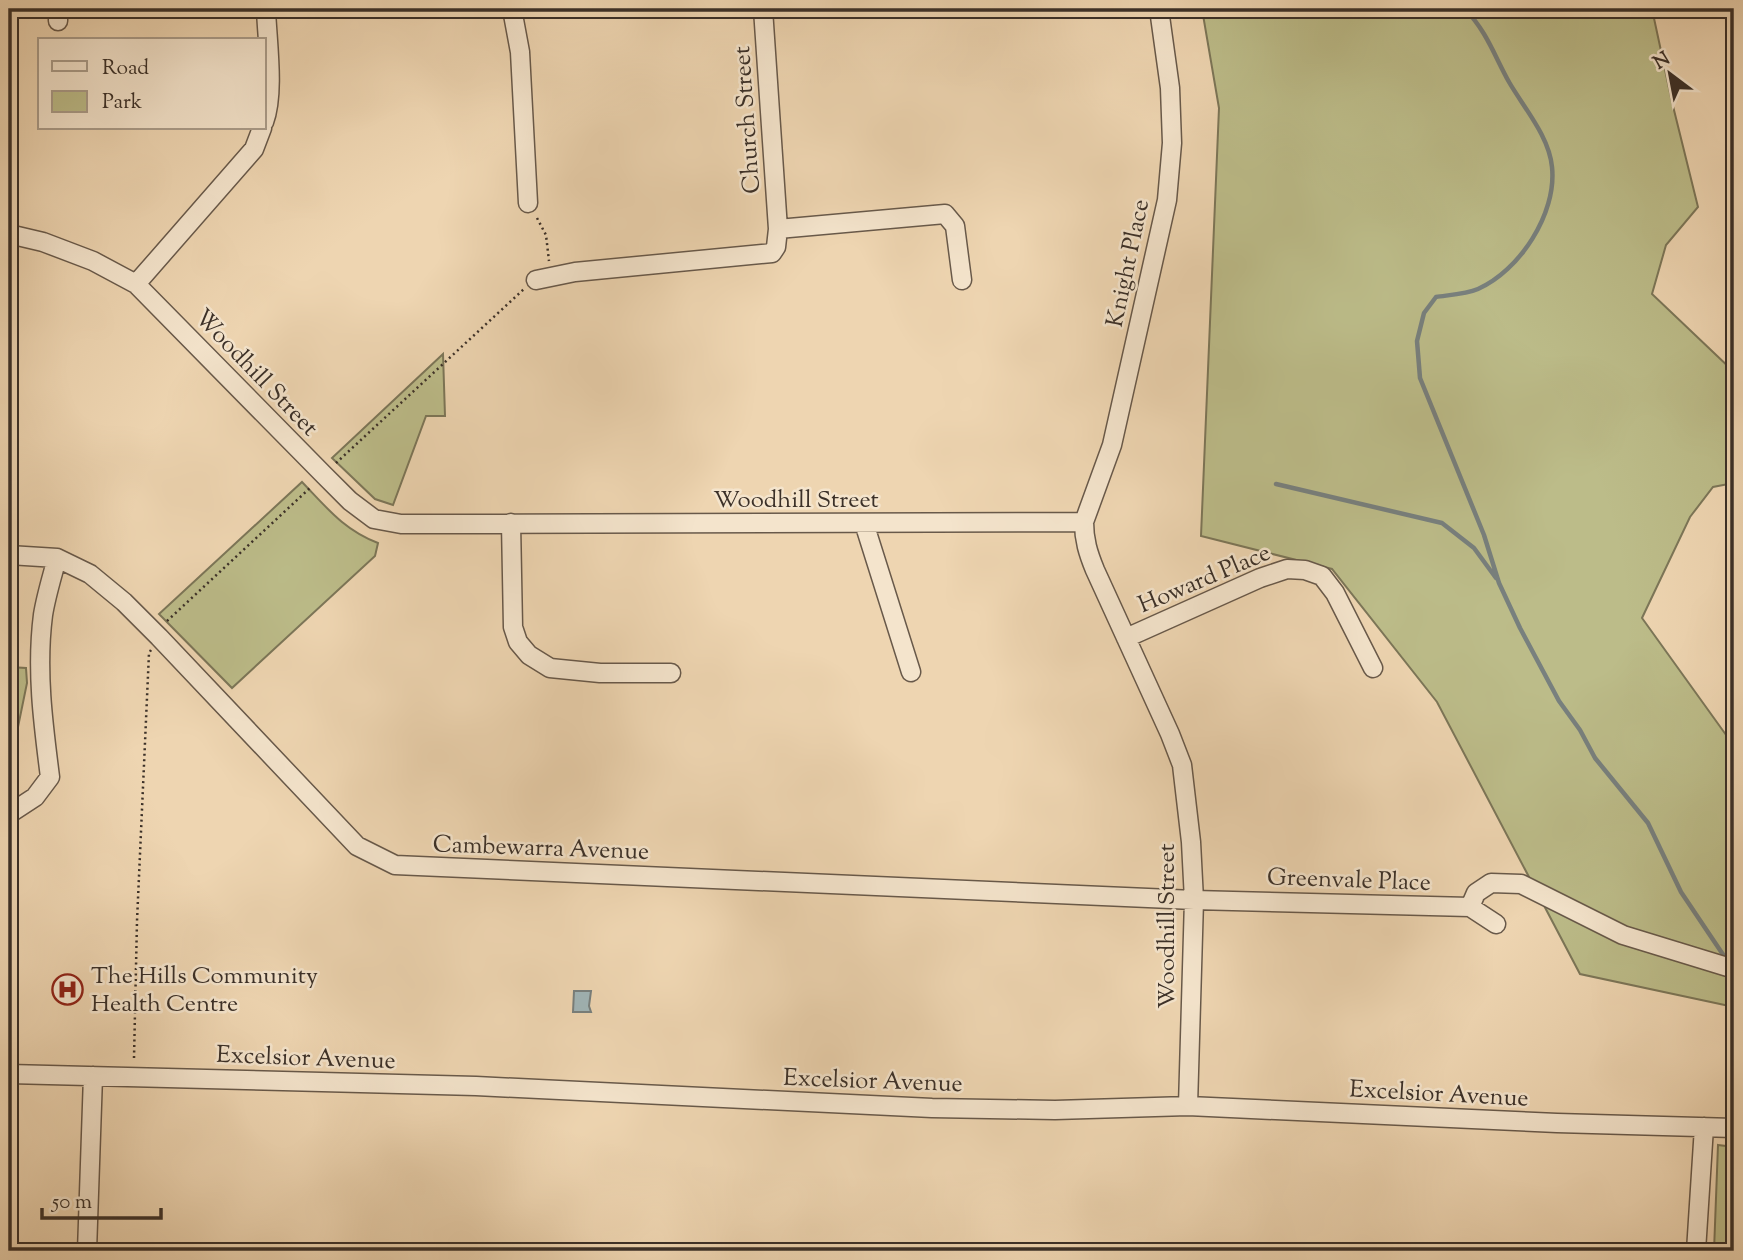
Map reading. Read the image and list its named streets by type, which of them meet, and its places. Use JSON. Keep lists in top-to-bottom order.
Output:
{
  "streets": {
    "street": [
      "Church Street",
      "Knight Place",
      "Woodhill Street",
      "Howard Place",
      "Cambewarra Avenue",
      "Greenvale Place",
      "Excelsior Avenue"
    ]
  },
  "crossings": [
    ["Knight Place", "Woodhill Street"],
    ["Woodhill Street", "Howard Place"],
    ["Woodhill Street", "Cambewarra Avenue"],
    ["Woodhill Street", "Greenvale Place"],
    ["Woodhill Street", "Excelsior Avenue"],
    ["Cambewarra Avenue", "Greenvale Place"]
  ],
  "places": {
    "hospital": ["The Hills Community Health Centre"]
  },
  "legend": ["Road", "Park"],
  "scale_bar": "50 m",
  "north": "top left"
}
